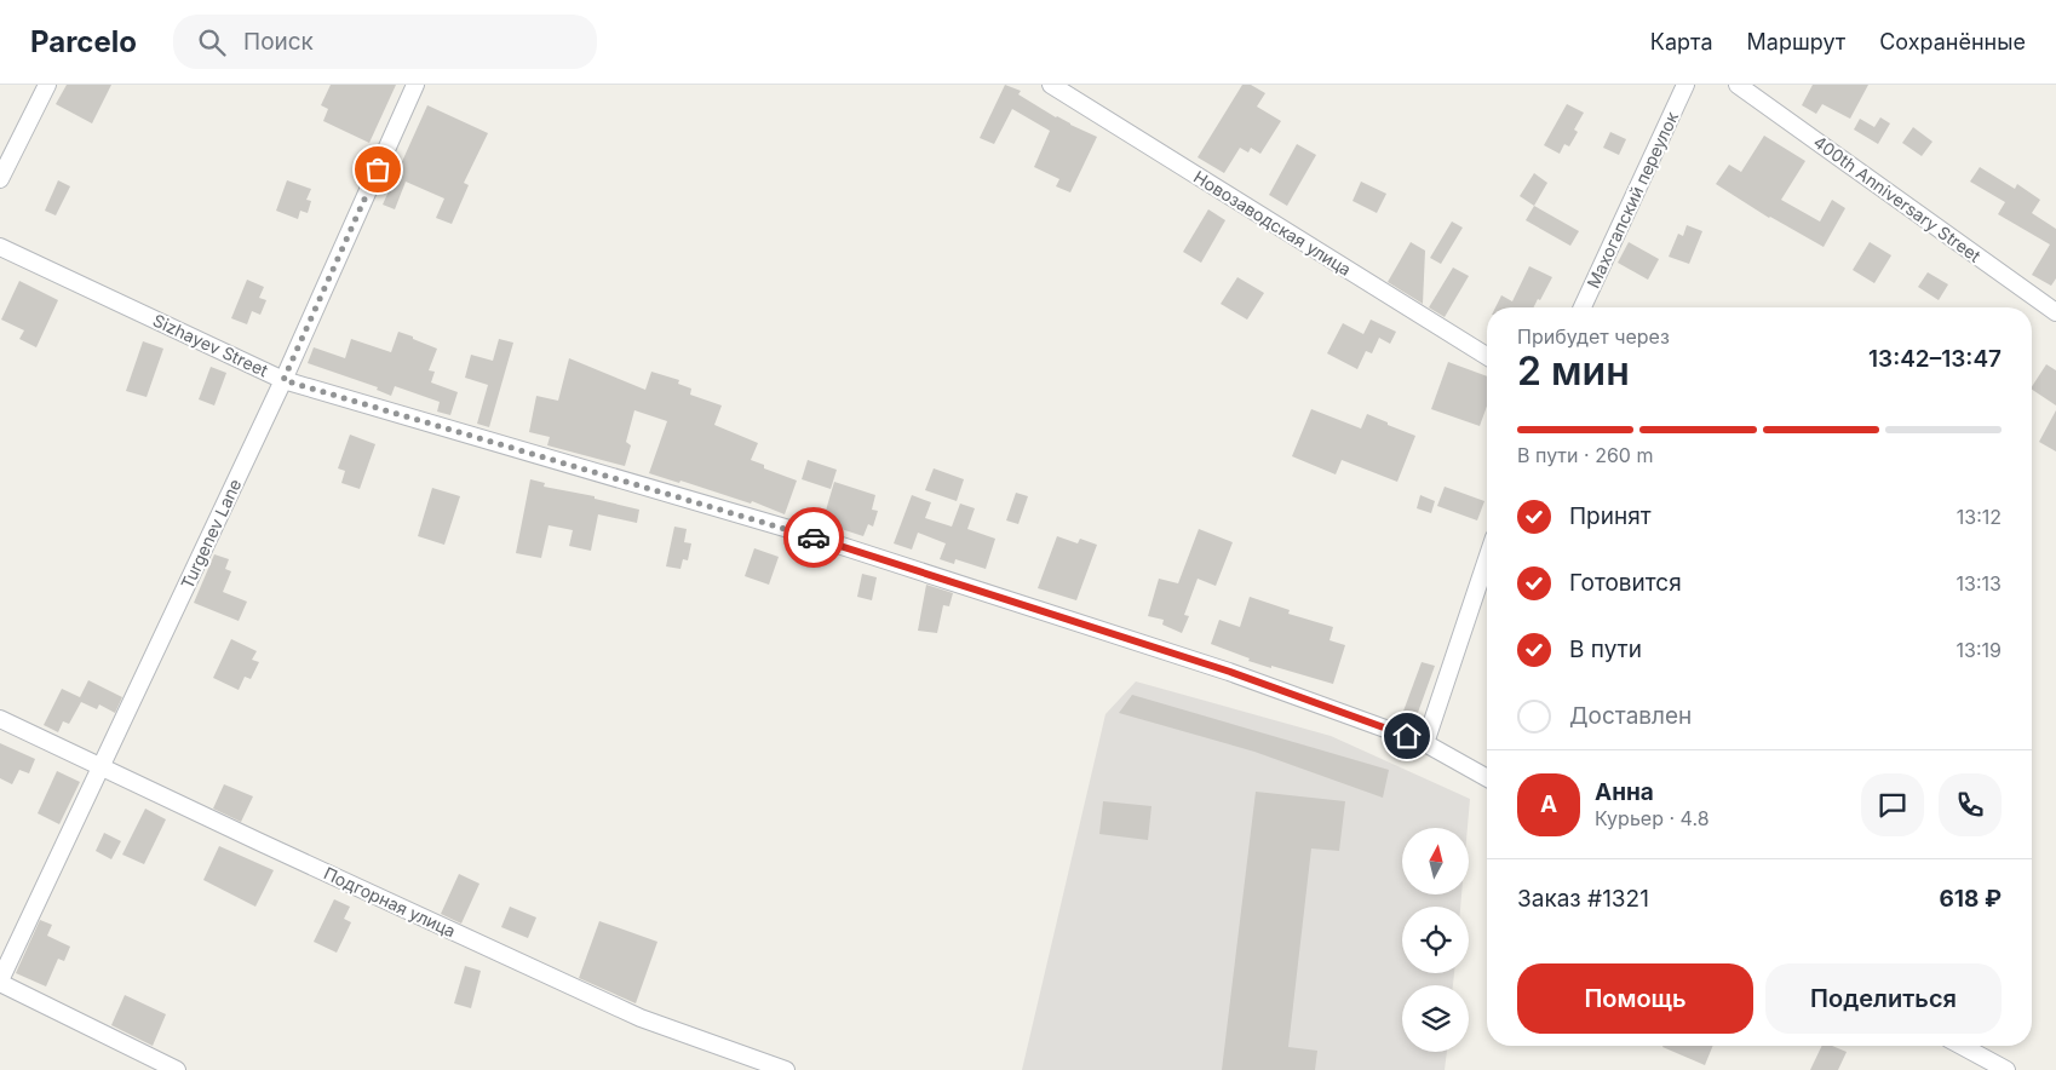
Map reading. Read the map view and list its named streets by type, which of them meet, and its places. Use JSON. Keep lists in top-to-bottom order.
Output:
{
  "streets": {
    "street": [
      "400th Anniversary Street",
      "Махогапский переулок",
      "Новозаводская улица",
      "Sizhayev Street",
      "Turgenev Lane",
      "Подгорная улица"
    ]
  },
  "crossings": [
    ["Sizhayev Street", "Turgenev Lane"],
    ["Turgenev Lane", "Подгорная улица"]
  ],
  "north": "top",
  "page": {
    "header": "Parcelo",
    "search": "Поиск",
    "nav": ["Карта", "Маршрут", "Сохранённые"],
    "heading": ["2 мин", "Прибудет через", "13:42–13:47"],
    "panel": [
      "Анна",
      "Курьер · 4.8",
      "Заказ #1321",
      "618 ₽"
    ],
    "bar": "В пути · 260 m",
    "list": [
      ["Принят", "13:12"],
      ["Готовится", "13:13"],
      ["В пути", "13:19"],
      "Доставлен"
    ],
    "round": "А",
    "buttons": ["Помощь", "Поделиться"]
  }
}
